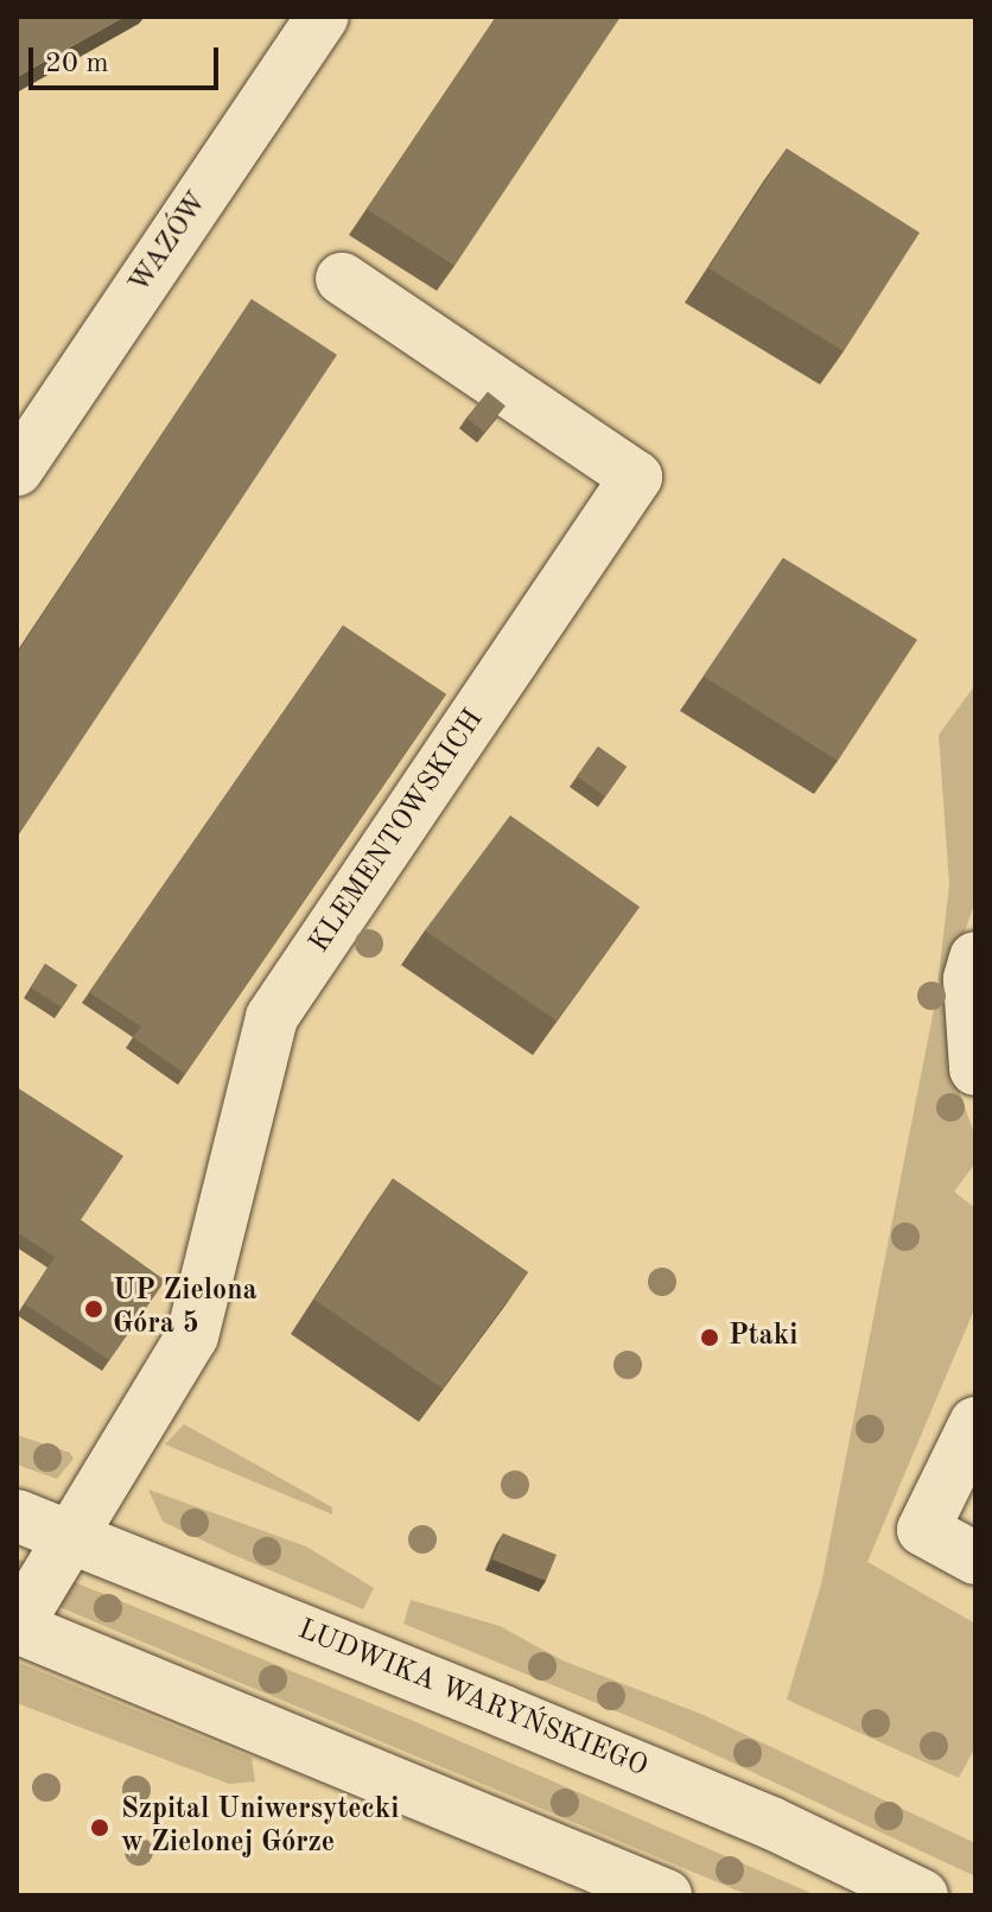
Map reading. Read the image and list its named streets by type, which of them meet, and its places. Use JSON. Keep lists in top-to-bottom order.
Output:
{
  "streets": {
    "street": ["WAZÓW", "KLEMENTOWSKICH", "LUDWIKA WARYŃSKIEGO"]
  },
  "crossings": [
    ["KLEMENTOWSKICH", "LUDWIKA WARYŃSKIEGO"]
  ],
  "places": ["UP Zielona Góra 5", "Ptaki", "Szpital Uniwersytecki w Zielonej Górze"],
  "scale_bar": "20 m"
}
